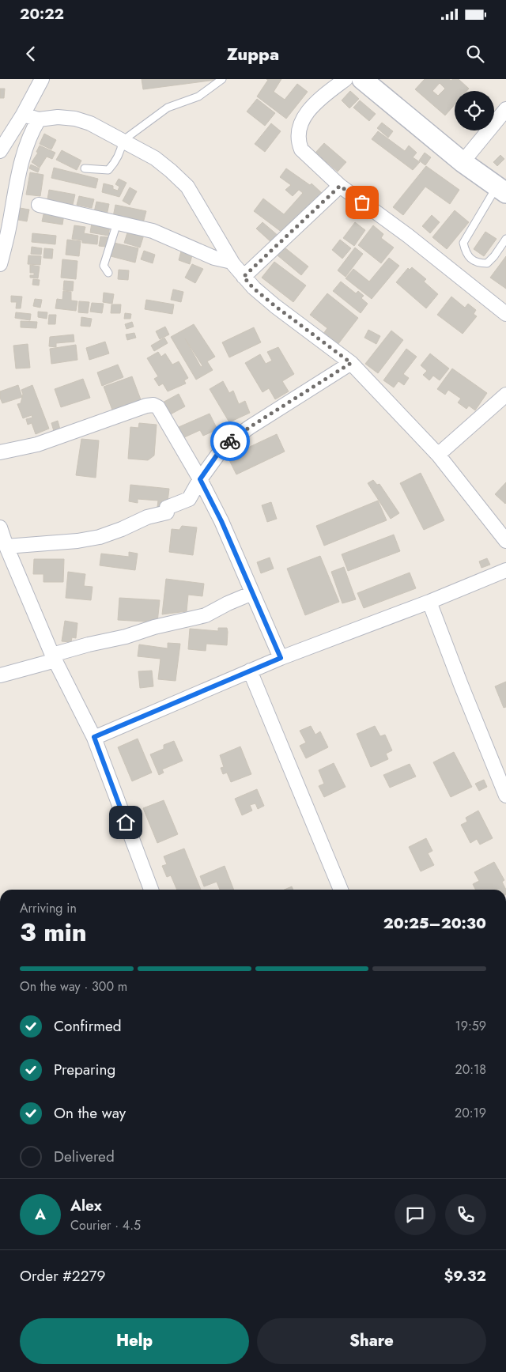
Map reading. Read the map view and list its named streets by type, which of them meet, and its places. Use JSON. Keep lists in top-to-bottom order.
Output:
{
  "page": {
    "status": "20:22",
    "header": "Zuppa",
    "heading": ["3 min", "Arriving in", "20:25–20:30"],
    "panel": [
      "Alex",
      "Courier · 4.5",
      "Order #2279",
      "$9.32"
    ],
    "bar": "On the way · 300 m",
    "list": [
      ["Confirmed", "19:59"],
      ["Preparing", "20:18"],
      ["On the way", "20:19"],
      "Delivered"
    ],
    "round": "A",
    "buttons": ["Help", "Share"]
  }
}
